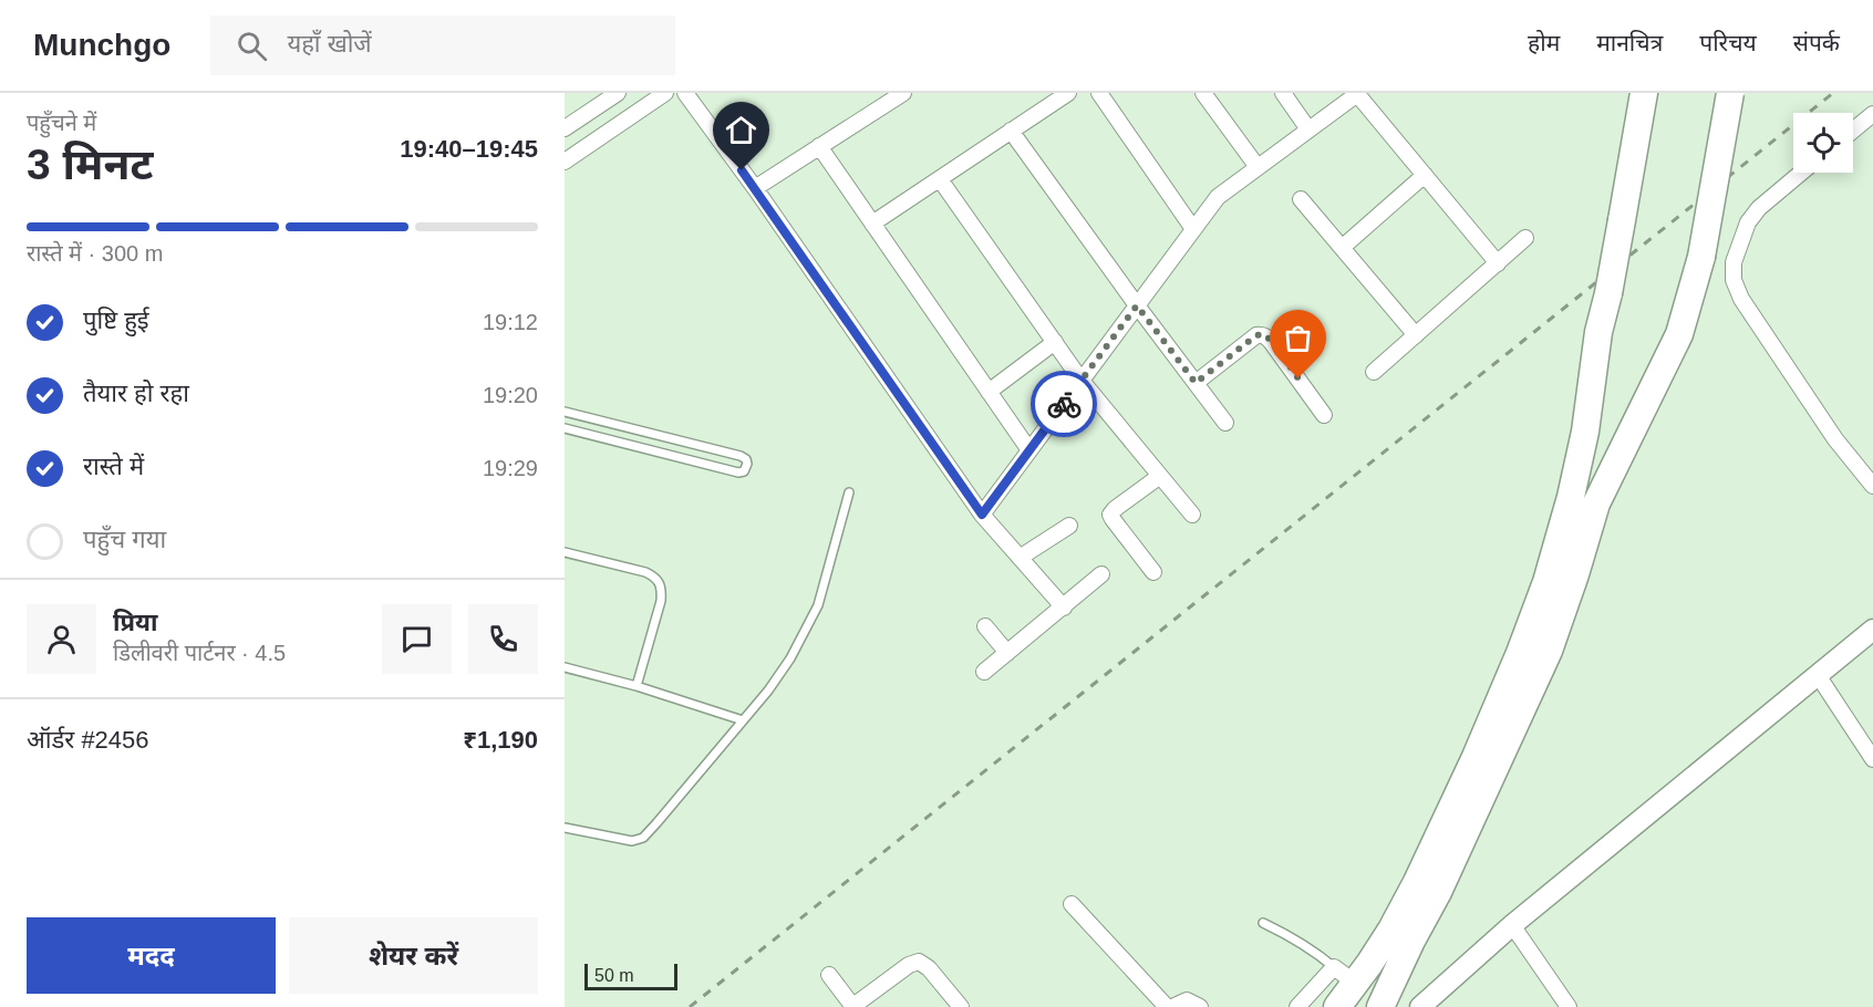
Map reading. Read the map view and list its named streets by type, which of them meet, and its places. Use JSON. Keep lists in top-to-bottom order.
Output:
{
  "scale_bar": "50 m",
  "page": {
    "header": "Munchgo",
    "search": "यहाँ खोजें",
    "nav": [
      "होम",
      "मानचित्र",
      "परिचय",
      "संपर्क"
    ],
    "heading": ["3 मिनट", "पहुँचने में", "19:40–19:45"],
    "panel": [
      "प्रिया",
      "डिलीवरी पार्टनर · 4.5",
      "ऑर्डर #2456",
      "₹1,190"
    ],
    "bar": "रास्ते में · 300 m",
    "list": [
      ["पुष्टि हुई", "19:12"],
      ["तैयार हो रहा", "19:20"],
      ["रास्ते में", "19:29"],
      "पहुँच गया"
    ],
    "buttons": ["मदद", "शेयर करें"],
    "scale": "50 m"
  }
}
